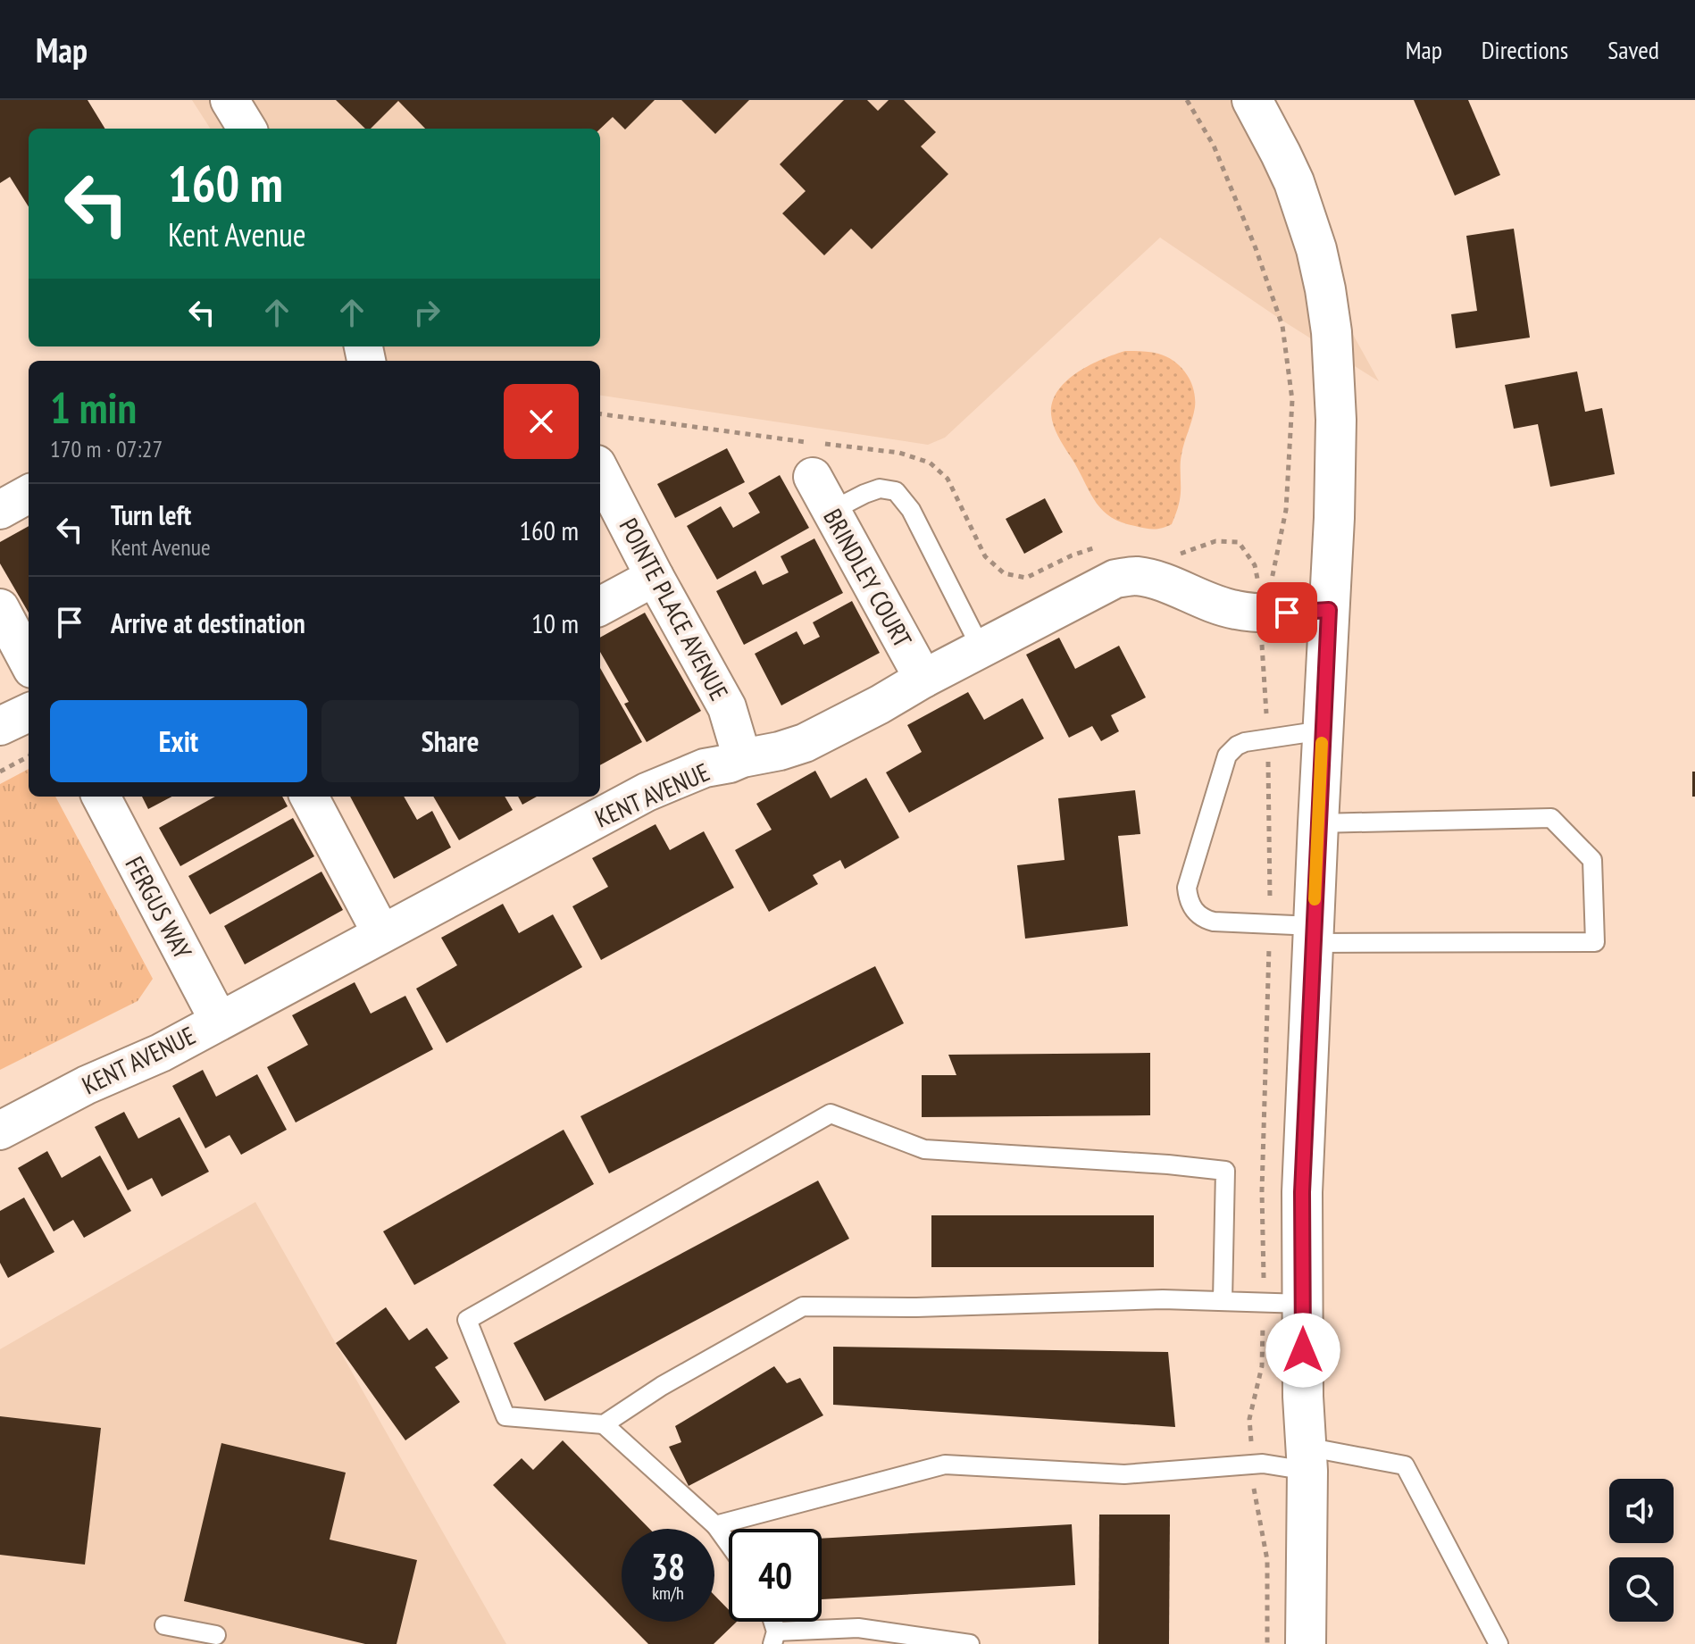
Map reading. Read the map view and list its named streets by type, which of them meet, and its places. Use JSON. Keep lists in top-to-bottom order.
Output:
{
  "streets": {
    "street": [
      "BRINDLEY COURT",
      "POINTE PLACE AVENUE",
      "KENT AVENUE",
      "FERGUS WAY"
    ]
  },
  "crossings": [
    ["BRINDLEY COURT", "KENT AVENUE"],
    ["POINTE PLACE AVENUE", "KENT AVENUE"],
    ["KENT AVENUE", "FERGUS WAY"]
  ],
  "page": {
    "header": "Map",
    "nav": ["Map", "Directions", "Saved"],
    "turn": ["160 m", "Kent Avenue"],
    "heading": ["1 min", "170 m · 07:27"],
    "list": [
      {
        "name": "Turn left",
        "note": "Kent Avenue",
        "value": "160 m"
      },
      {
        "name": "Arrive at destination",
        "value": "10 m"
      }
    ],
    "buttons": ["Exit", "Share"],
    "speed": "38 km/h",
    "limit": "40"
  }
}
